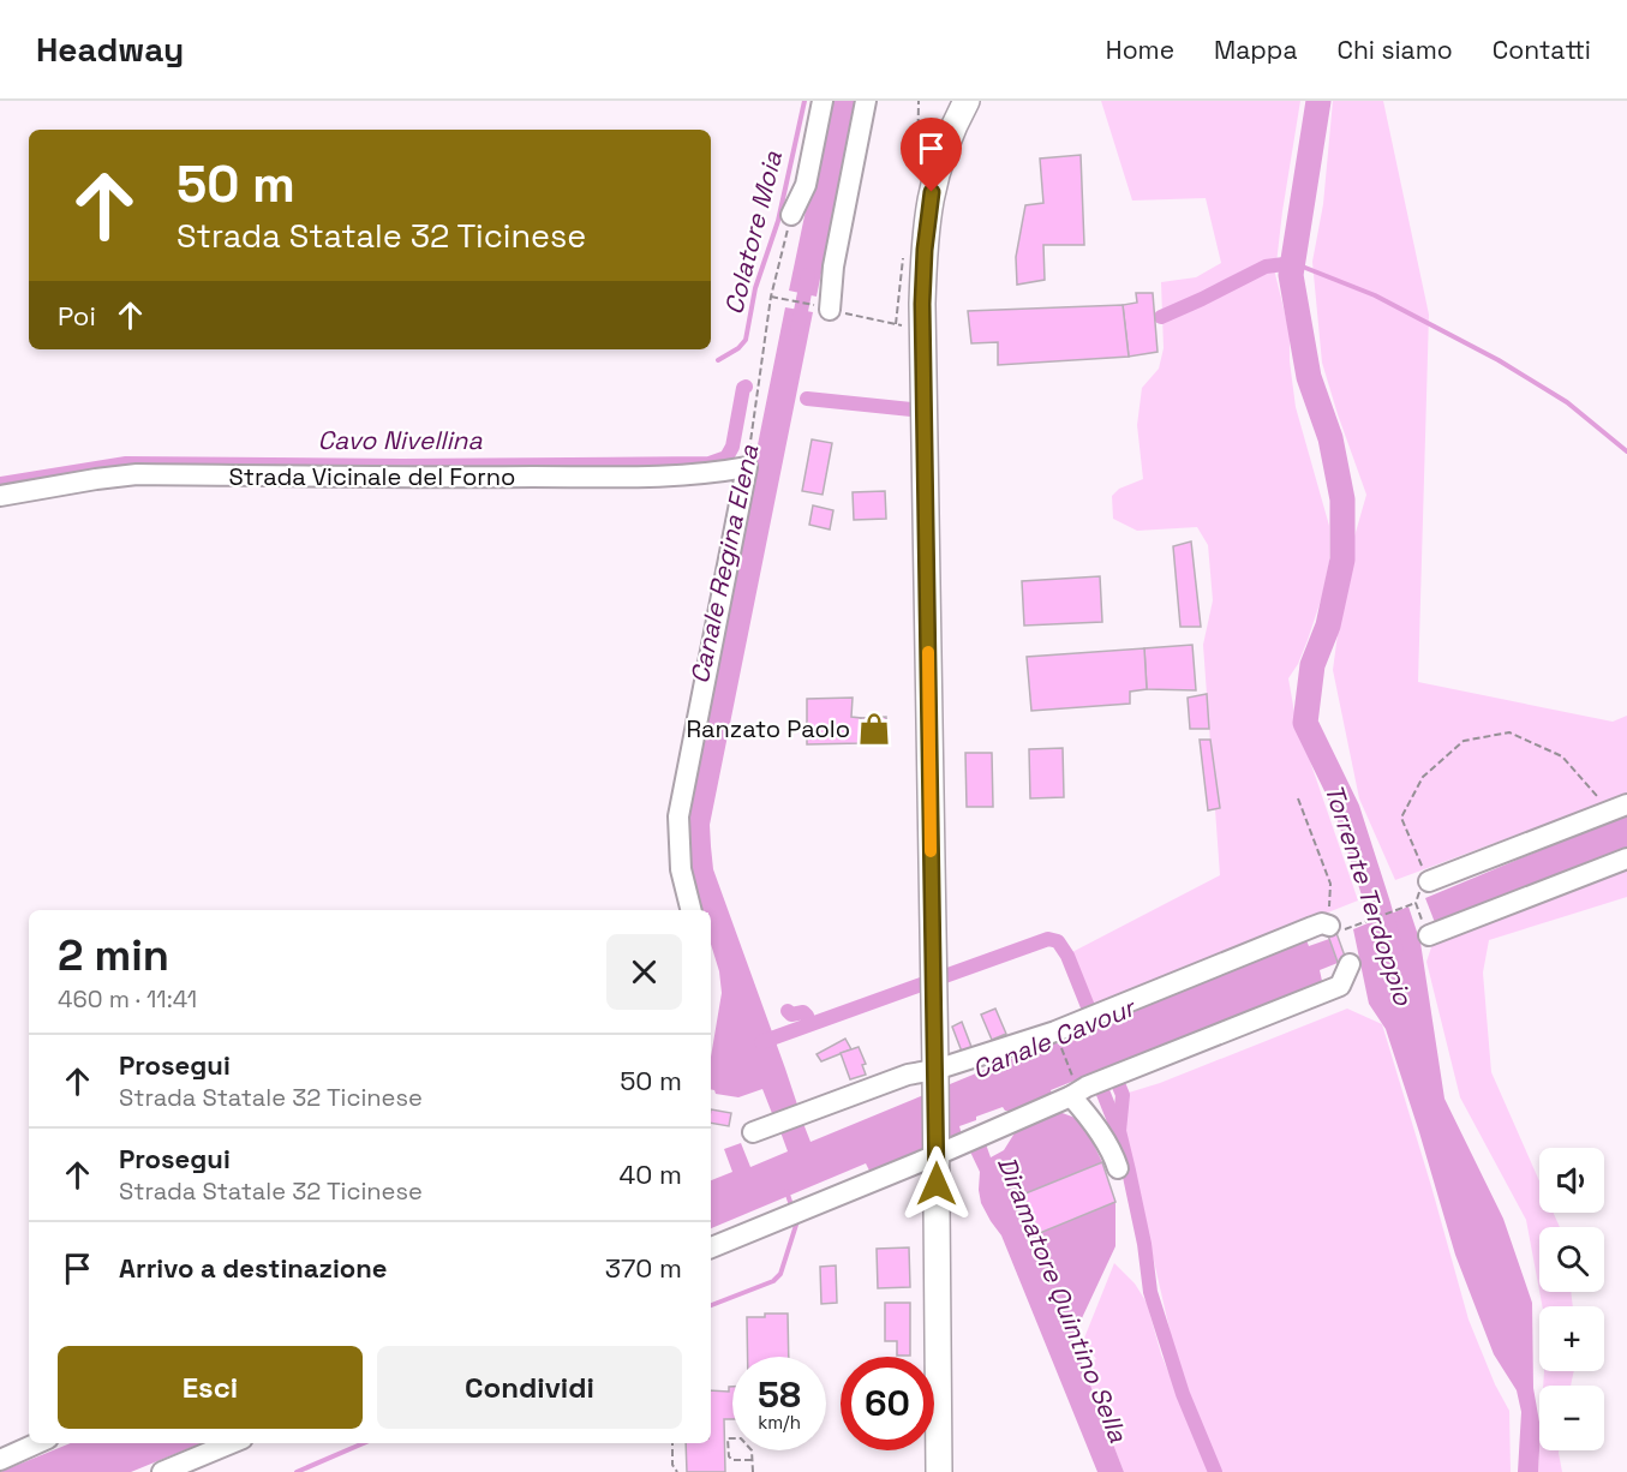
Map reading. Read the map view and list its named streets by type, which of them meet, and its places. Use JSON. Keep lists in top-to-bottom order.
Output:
{
  "streets": {
    "street": ["Strada Vicinale del Forno"]
  },
  "water": [
    "Colatore Moia",
    "Cavo Nivellina",
    "Canale Regina Elena",
    "Torrente Terdoppio",
    "Canale Cavour",
    "Diramatore Quintino Sella"
  ],
  "places": {
    "shop": ["Ranzato Paolo"]
  },
  "page": {
    "header": "Headway",
    "nav": [
      "Home",
      "Mappa",
      "Chi siamo",
      "Contatti"
    ],
    "turn": ["50 m", "Strada Statale 32 Ticinese"],
    "then": "Poi",
    "heading": ["2 min", "460 m · 11:41"],
    "list": [
      {
        "name": "Prosegui",
        "note": "Strada Statale 32 Ticinese",
        "value": "50 m"
      },
      {
        "name": "Prosegui",
        "note": "Strada Statale 32 Ticinese",
        "value": "40 m"
      },
      {
        "name": "Arrivo a destinazione",
        "value": "370 m"
      }
    ],
    "map_buttons": ["+", "−"],
    "buttons": ["Esci", "Condividi"],
    "speed": "58 km/h",
    "limit": "60"
  }
}
